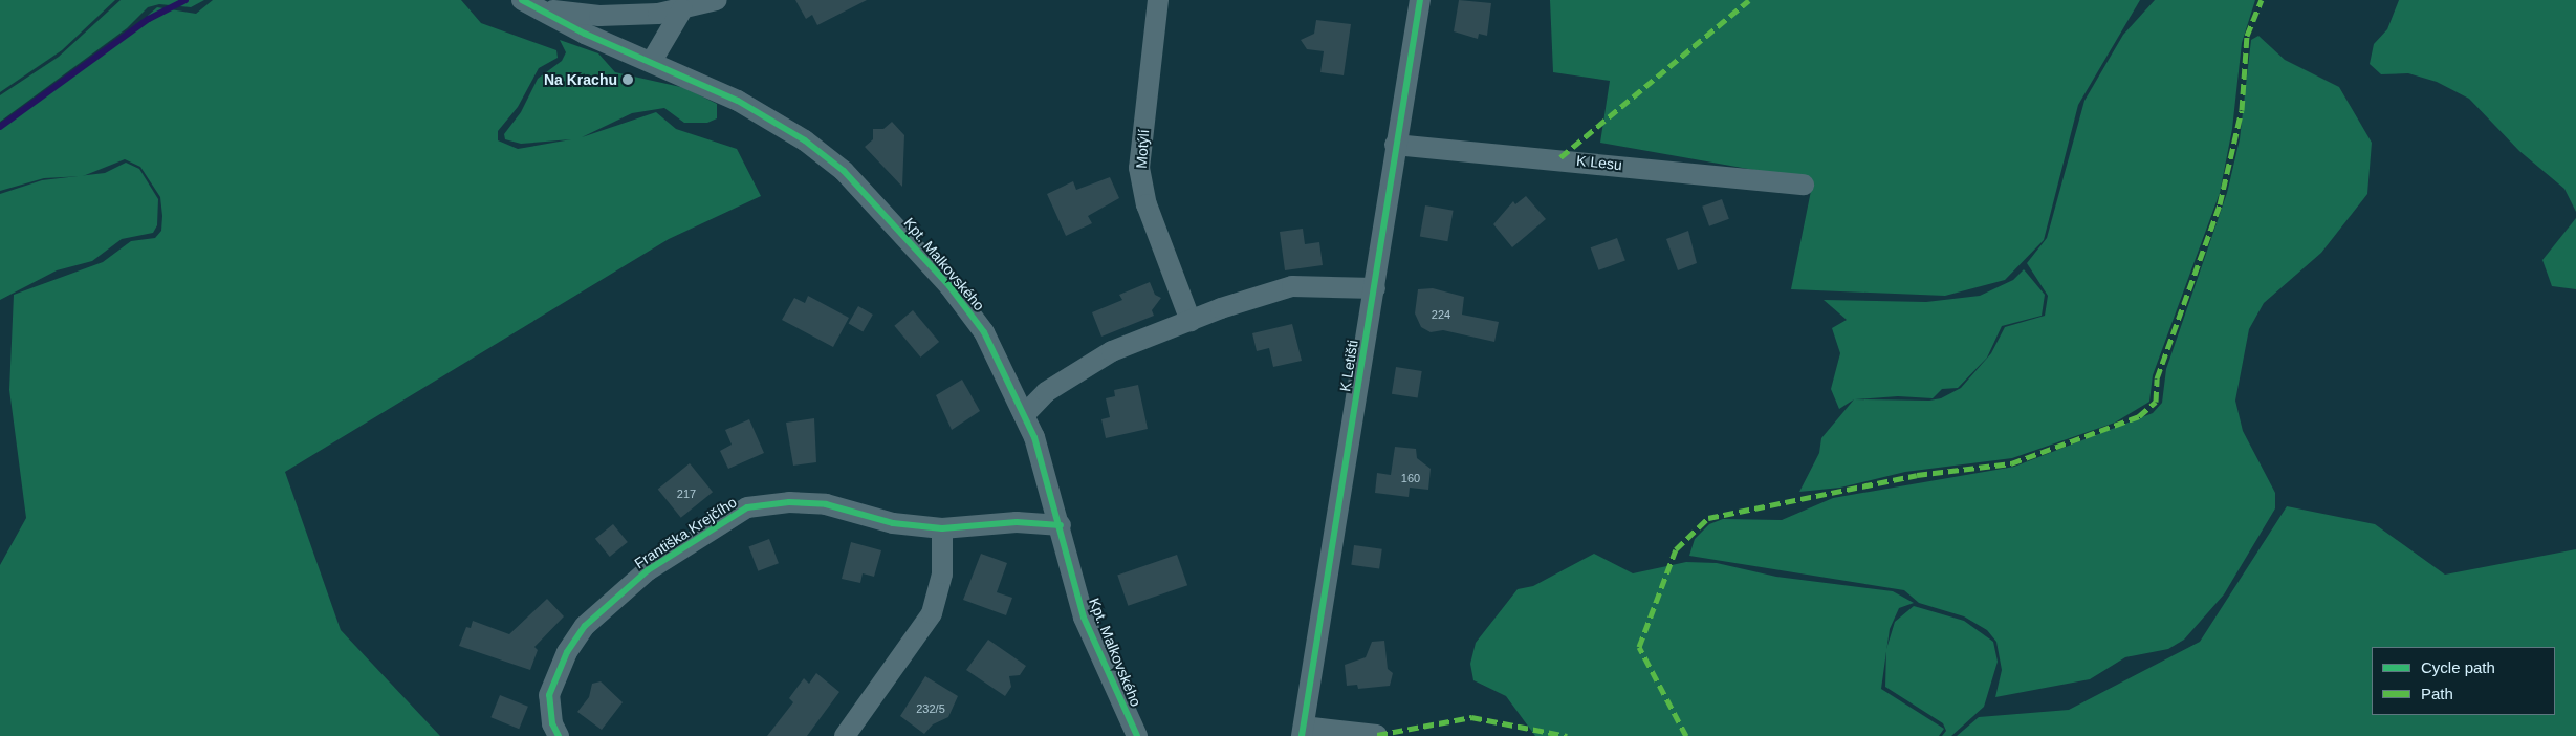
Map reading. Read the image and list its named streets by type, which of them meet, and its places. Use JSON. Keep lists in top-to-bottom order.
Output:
{
  "streets": {
    "street": [
      "Motýlí",
      "K Lesu",
      "Kpt. Malkovského",
      "K Letišti",
      "Františka Krejčího"
    ]
  },
  "crossings": [
    ["K Lesu", "K Letišti"],
    ["Kpt. Malkovského", "Františka Krejčího"]
  ],
  "places": ["Na Krachu"],
  "house_numbers": [
    "224",
    "160",
    "217",
    "232/5"
  ],
  "legend": ["Cycle path", "Path"]
}
